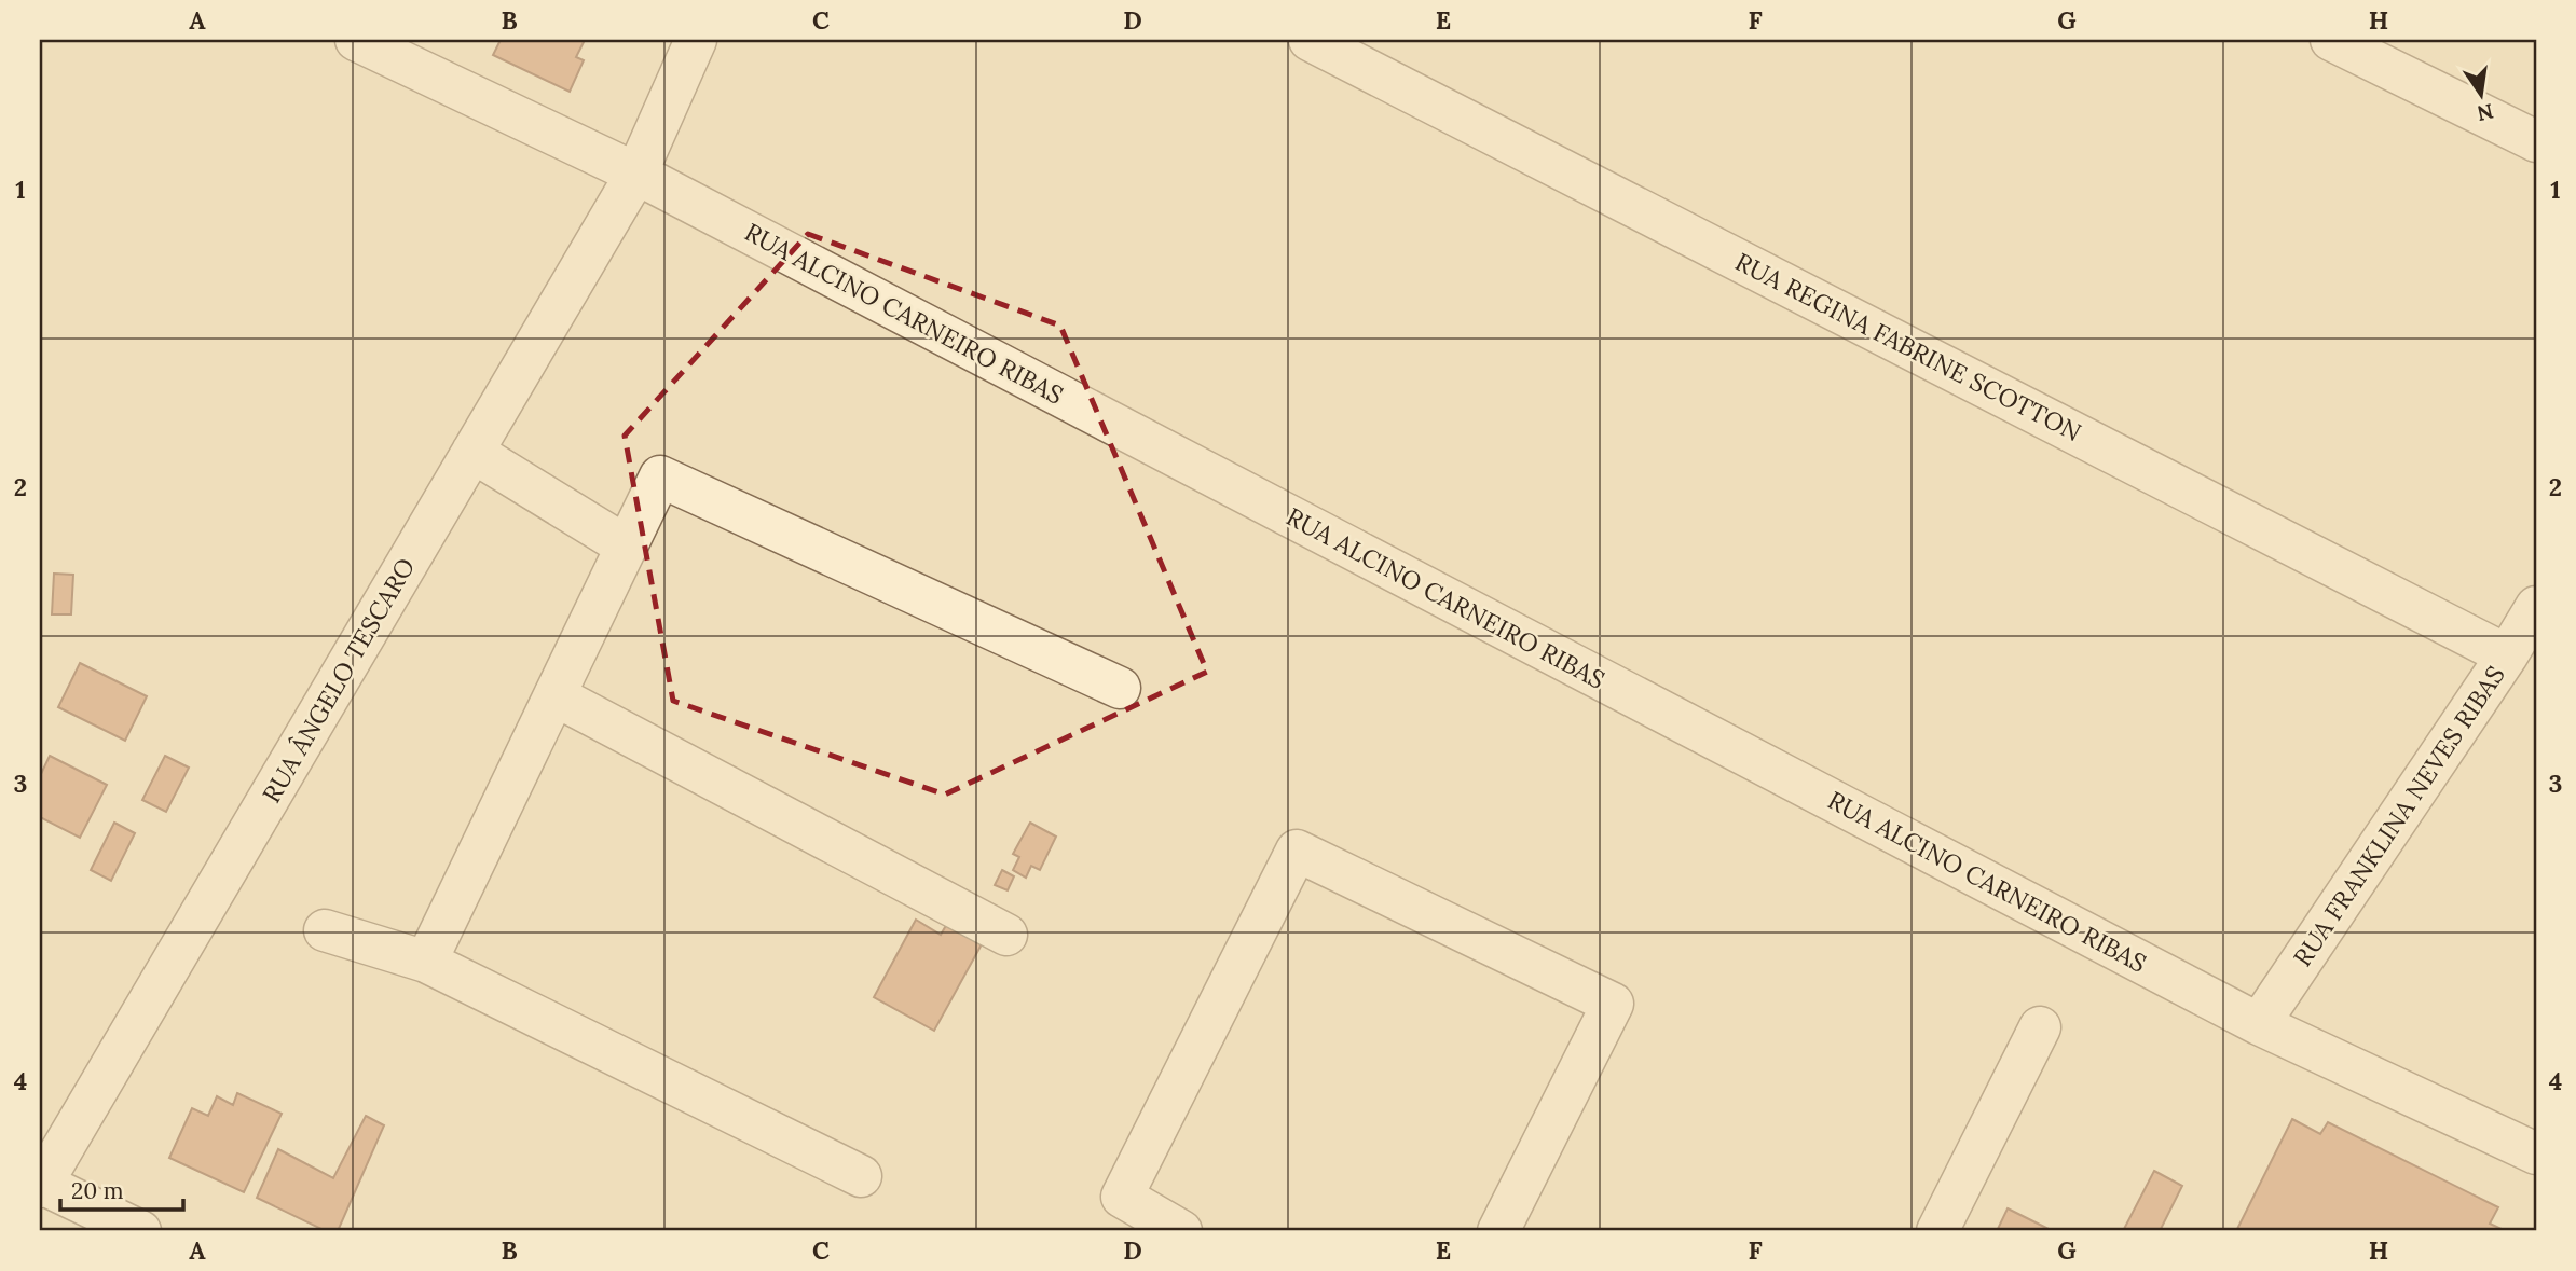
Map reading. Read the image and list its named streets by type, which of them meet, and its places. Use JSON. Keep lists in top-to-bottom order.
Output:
{
  "streets": {
    "street": [
      "RUA ALCINO CARNEIRO RIBAS",
      "RUA REGINA FABRINE SCOTTON",
      "RUA ÂNGELO TESCARO",
      "RUA FRANKLINA NEVES RIBAS"
    ]
  },
  "crossings": [
    ["RUA ALCINO CARNEIRO RIBAS", "RUA ÂNGELO TESCARO"],
    ["RUA ALCINO CARNEIRO RIBAS", "RUA FRANKLINA NEVES RIBAS"],
    ["RUA REGINA FABRINE SCOTTON", "RUA FRANKLINA NEVES RIBAS"]
  ],
  "scale_bar": "20 m",
  "north": "bottom",
  "grid": {
    "columns": [
      "A",
      "B",
      "C",
      "D",
      "E",
      "F",
      "G",
      "H"
    ],
    "rows": [
      "1",
      "2",
      "3",
      "4"
    ]
  }
}
